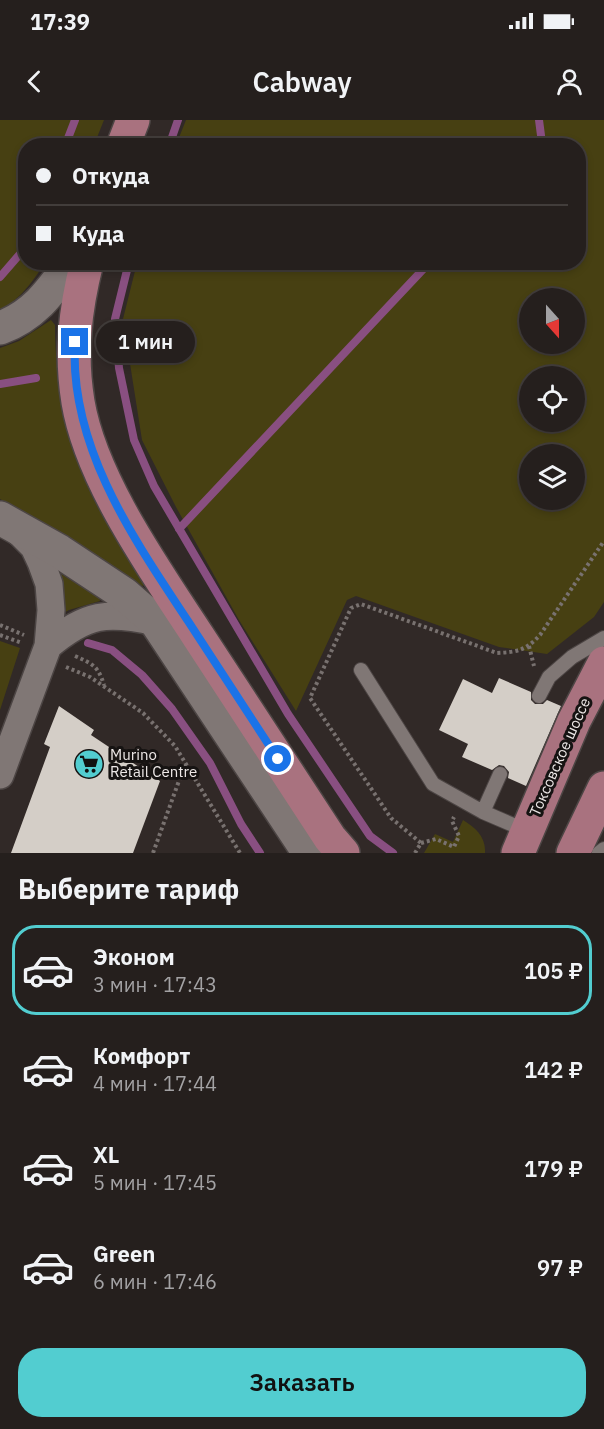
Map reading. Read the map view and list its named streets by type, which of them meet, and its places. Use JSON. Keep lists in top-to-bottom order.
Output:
{
  "streets": {
    "main road": ["Токсовское шоссе"]
  },
  "places": {
    "supermarket": ["Murino Retail Centre"]
  },
  "north": "bottom",
  "page": {
    "status": "17:39",
    "header": "Cabway",
    "banner": ["Откуда", "Куда"],
    "bubble": "1 мин",
    "heading": "Выберите тариф",
    "list": [
      {
        "name": "Эконом",
        "note": "3 мин · 17:43",
        "value": "105 ₽"
      },
      {
        "name": "Комфорт",
        "note": "4 мин · 17:44",
        "value": "142 ₽"
      },
      {
        "name": "XL",
        "note": "5 мин · 17:45",
        "value": "179 ₽"
      },
      {
        "name": "Green",
        "note": "6 мин · 17:46",
        "value": "97 ₽"
      }
    ],
    "buttons": "Заказать"
  }
}
